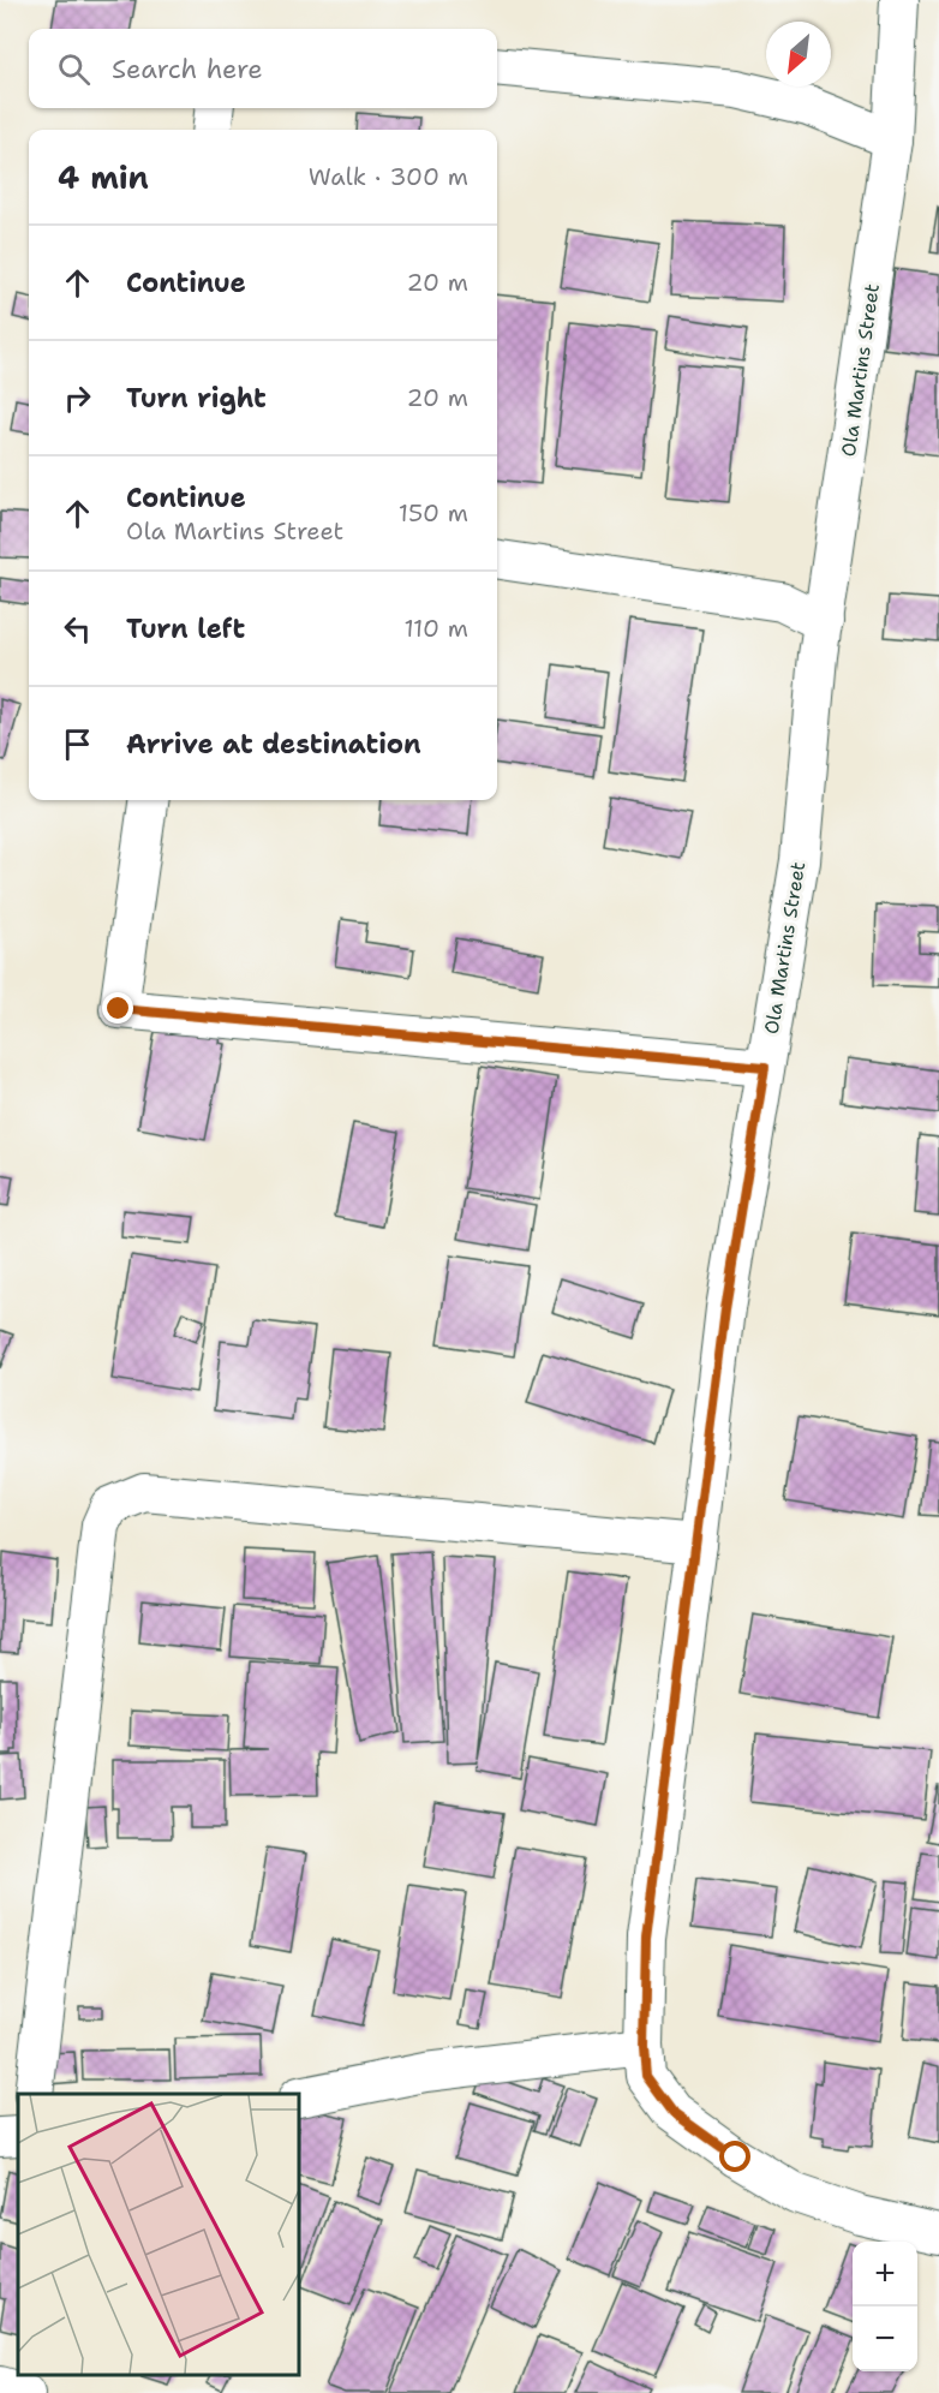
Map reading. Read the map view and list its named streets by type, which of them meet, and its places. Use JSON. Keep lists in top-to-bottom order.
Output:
{
  "streets": {
    "street": ["Ola Martins Street"]
  },
  "north": "bottom left",
  "page": {
    "search": "Search here",
    "heading": ["4 min", "Walk · 300 m"],
    "list": [
      ["Continue", "20 m"],
      ["Turn right", "20 m"],
      ["Continue", "Ola Martins Street", "150 m"],
      ["Turn left", "110 m"],
      "Arrive at destination"
    ],
    "map_buttons": ["+", "−"]
  }
}
